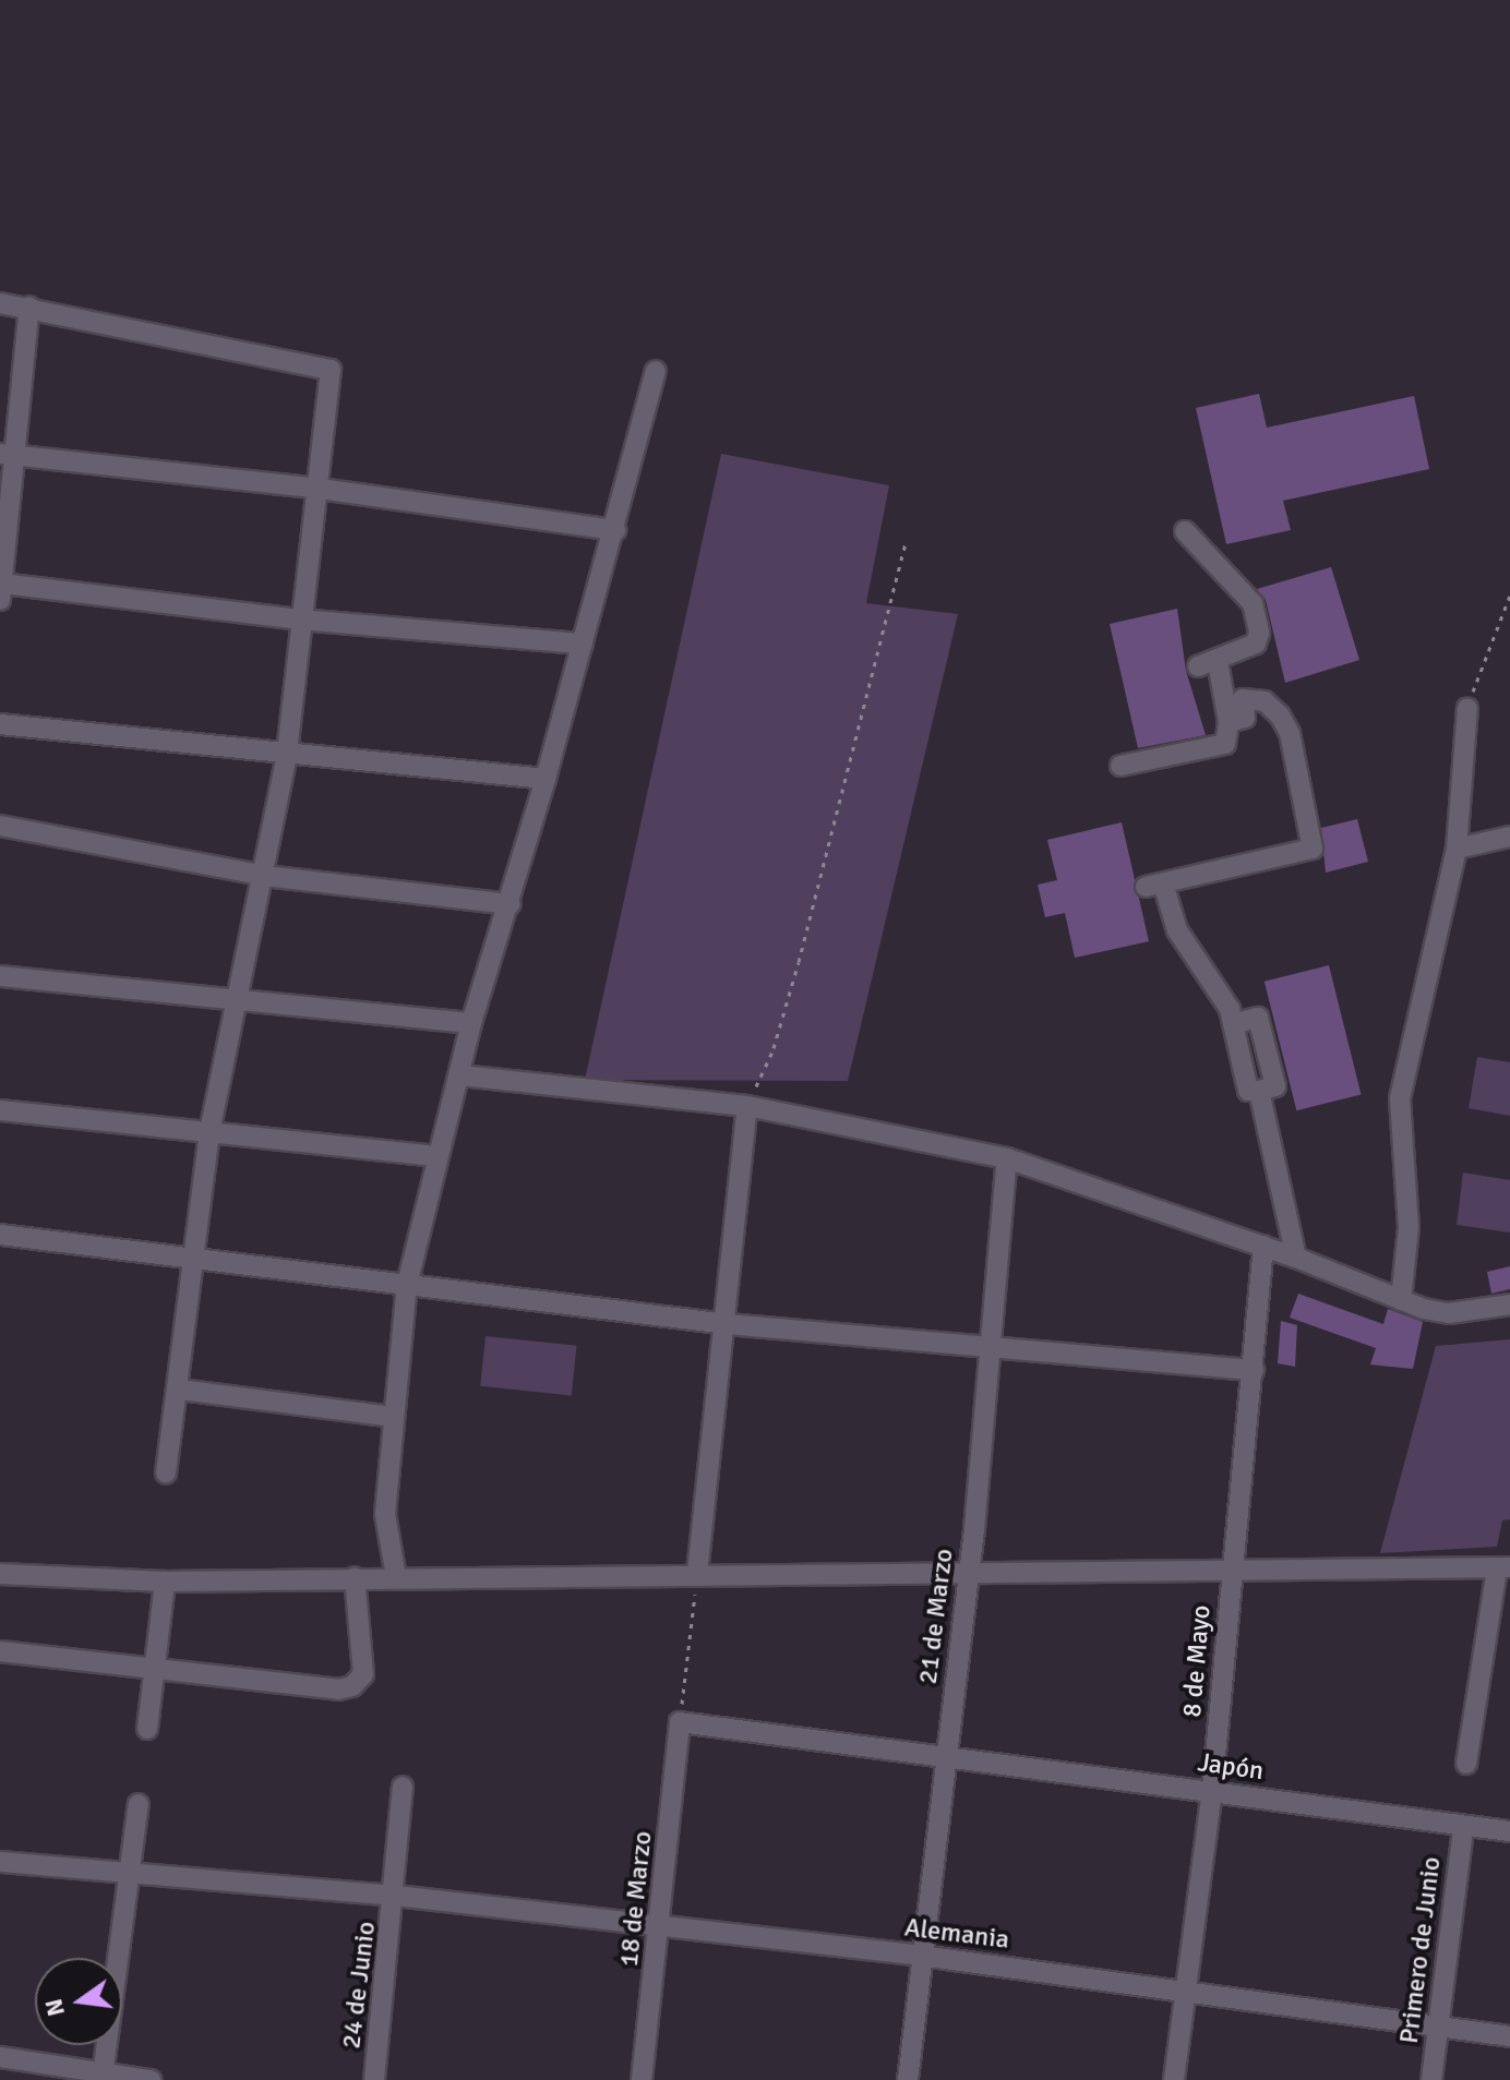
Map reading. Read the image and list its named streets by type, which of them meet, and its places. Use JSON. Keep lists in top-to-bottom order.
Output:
{
  "streets": {
    "street": [
      "21 de Marzo",
      "8 de Mayo",
      "Japón",
      "18 de Marzo",
      "Alemania",
      "Primero de Junio",
      "24 de Junio"
    ]
  },
  "crossings": [
    ["21 de Marzo", "Japón"],
    ["21 de Marzo", "Alemania"],
    ["8 de Mayo", "Japón"],
    ["8 de Mayo", "Alemania"],
    ["Japón", "18 de Marzo"],
    ["Japón", "Primero de Junio"],
    ["18 de Marzo", "Alemania"],
    ["Alemania", "Primero de Junio"],
    ["Alemania", "24 de Junio"]
  ],
  "north": "left"
}
